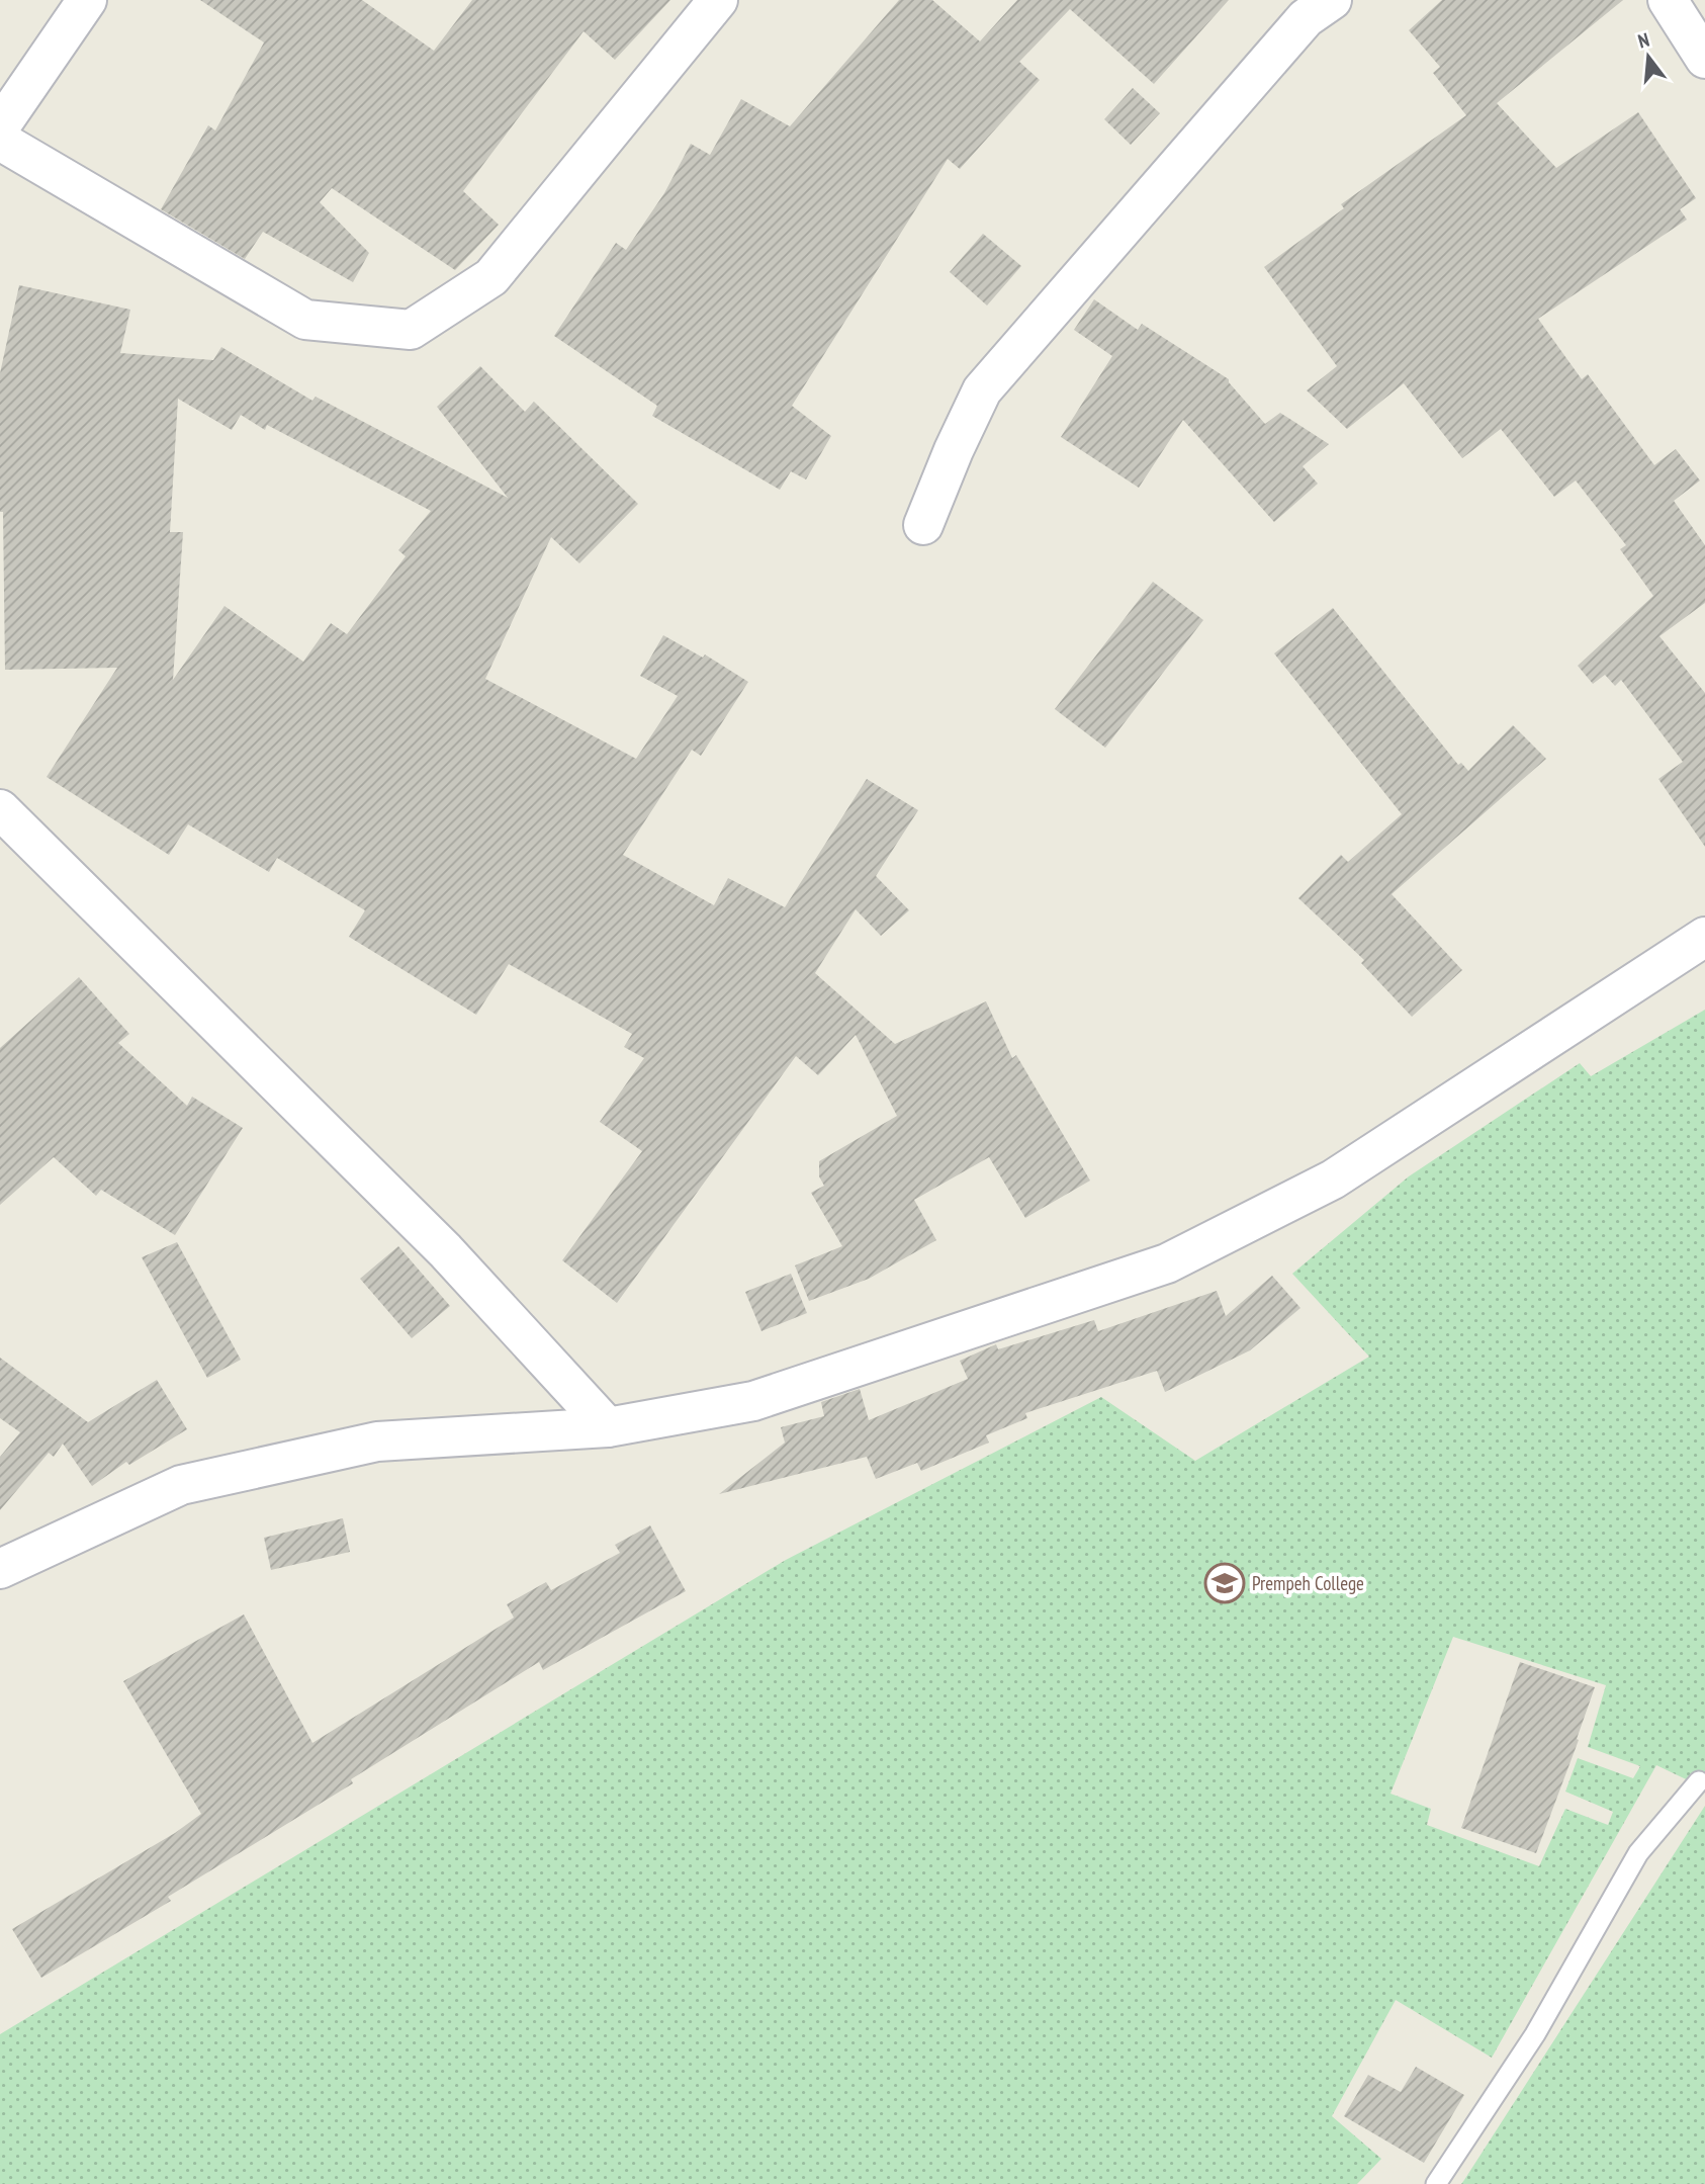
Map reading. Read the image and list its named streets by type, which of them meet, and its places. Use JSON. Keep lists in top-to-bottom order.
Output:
{
  "places": {
    "school or university": ["Prempeh College"]
  },
  "north": "top"
}
